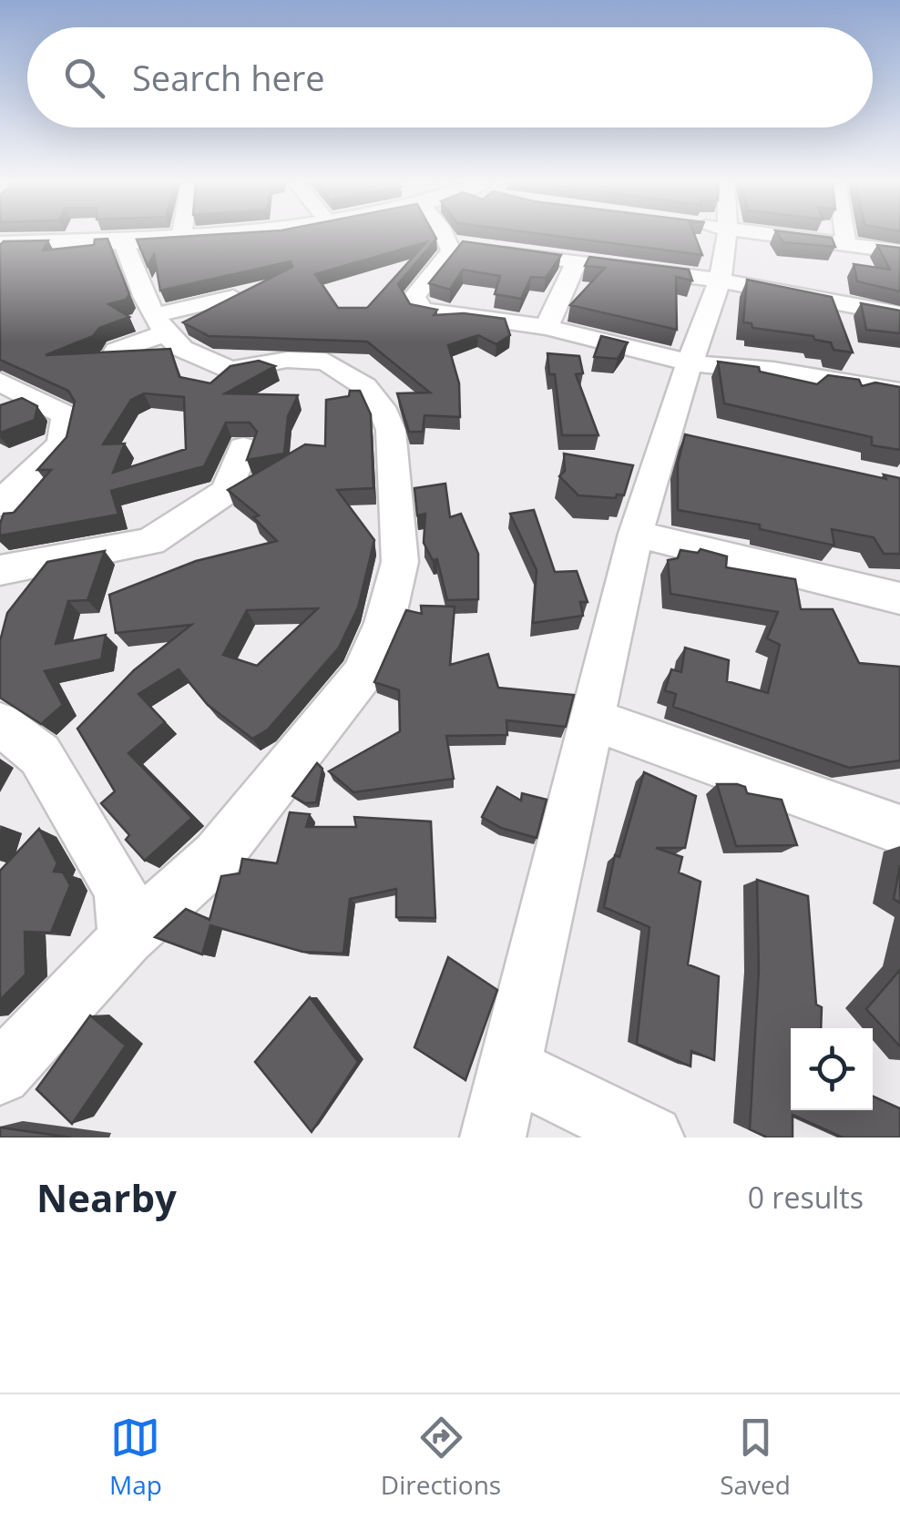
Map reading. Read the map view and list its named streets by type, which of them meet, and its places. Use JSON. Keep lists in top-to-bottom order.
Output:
{
  "page": {
    "search": "Search here",
    "heading": ["Nearby", "0 results"],
    "nav": ["Map", "Directions", "Saved"]
  }
}
